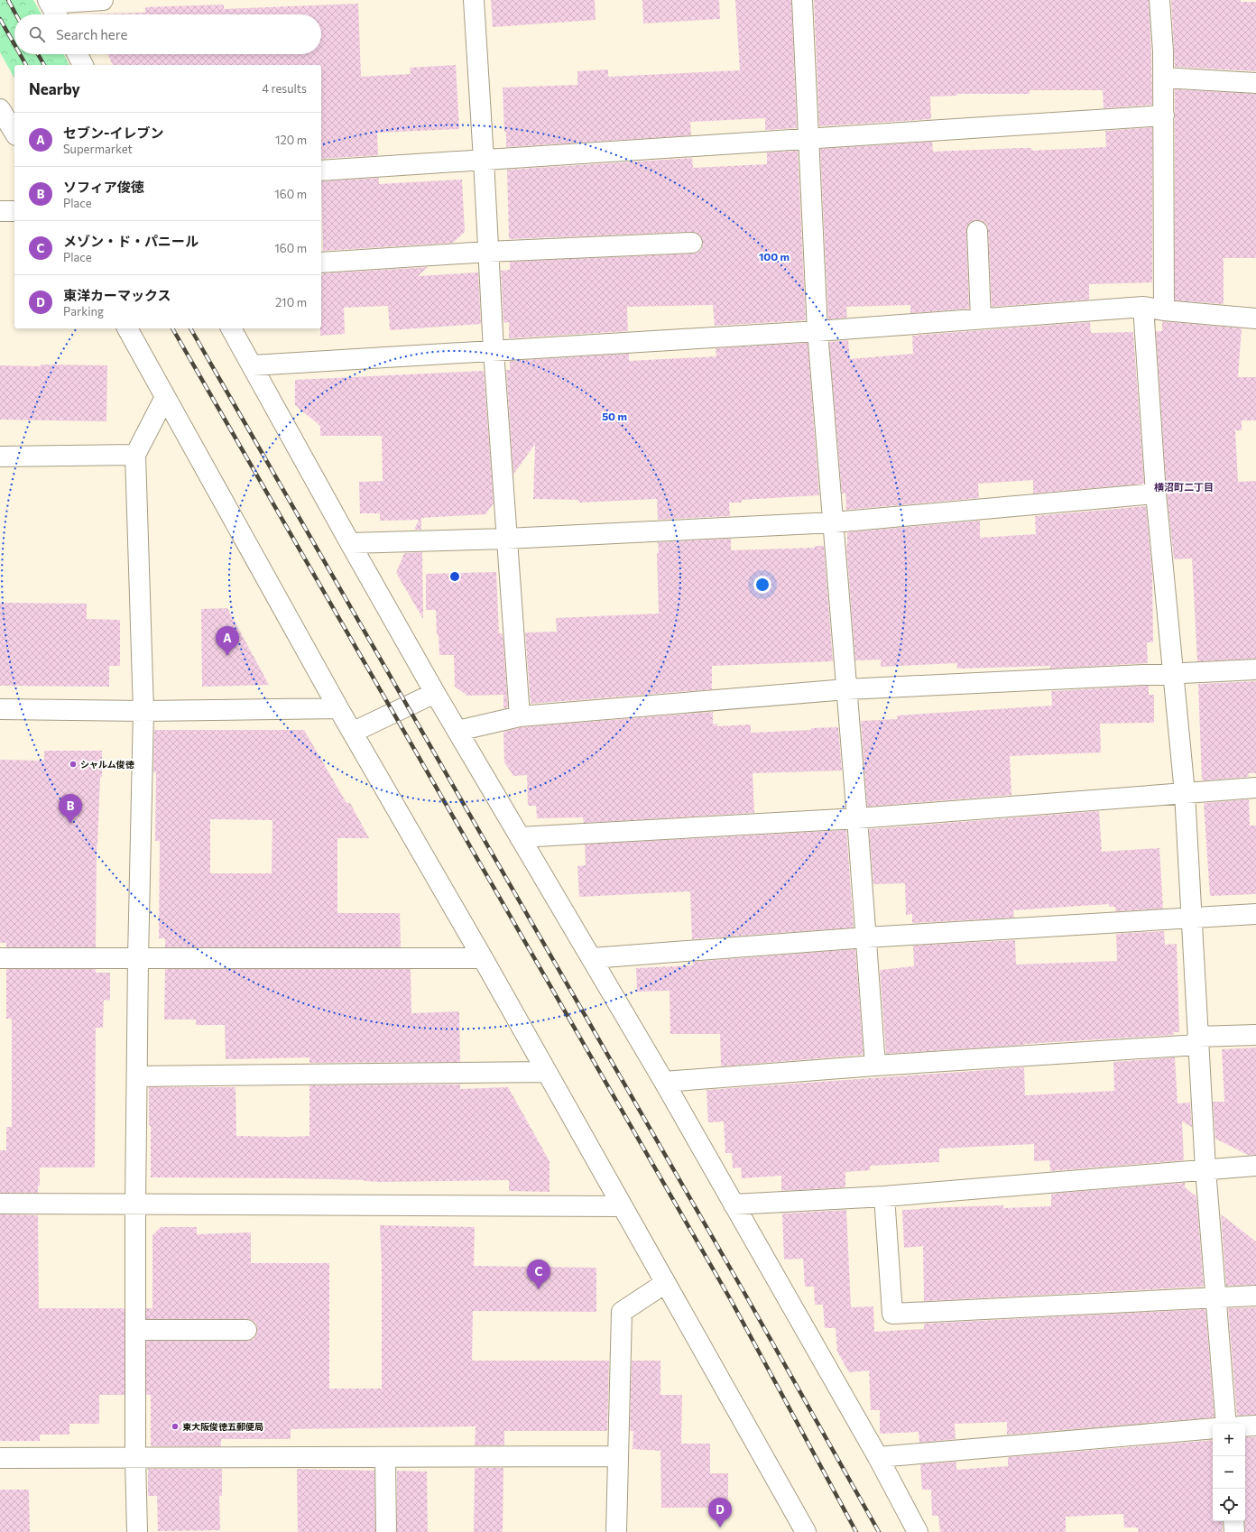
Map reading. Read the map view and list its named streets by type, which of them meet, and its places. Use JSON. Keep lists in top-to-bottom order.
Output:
{
  "districts": ["横沼町二丁目"],
  "places": ["シャルム俊徳", "東大阪俊徳五郵便局"],
  "page": {
    "search": "Search here",
    "heading": ["Nearby", "4 results"],
    "list": [
      {
        "mark": "A",
        "name": "セブン-イレブン",
        "note": "Supermarket",
        "value": "120 m"
      },
      {
        "mark": "B",
        "name": "ソフィア俊徳",
        "note": "Place",
        "value": "160 m"
      },
      {
        "mark": "C",
        "name": "メゾン・ド・パニール",
        "note": "Place",
        "value": "160 m"
      },
      {
        "mark": "D",
        "name": "東洋カーマックス",
        "note": "Parking",
        "value": "210 m"
      }
    ],
    "pins": [
      "A",
      "B",
      "C",
      "D"
    ],
    "map_buttons": ["+", "−"]
  },
  "rings": ["100 m", "50 m"]
}
